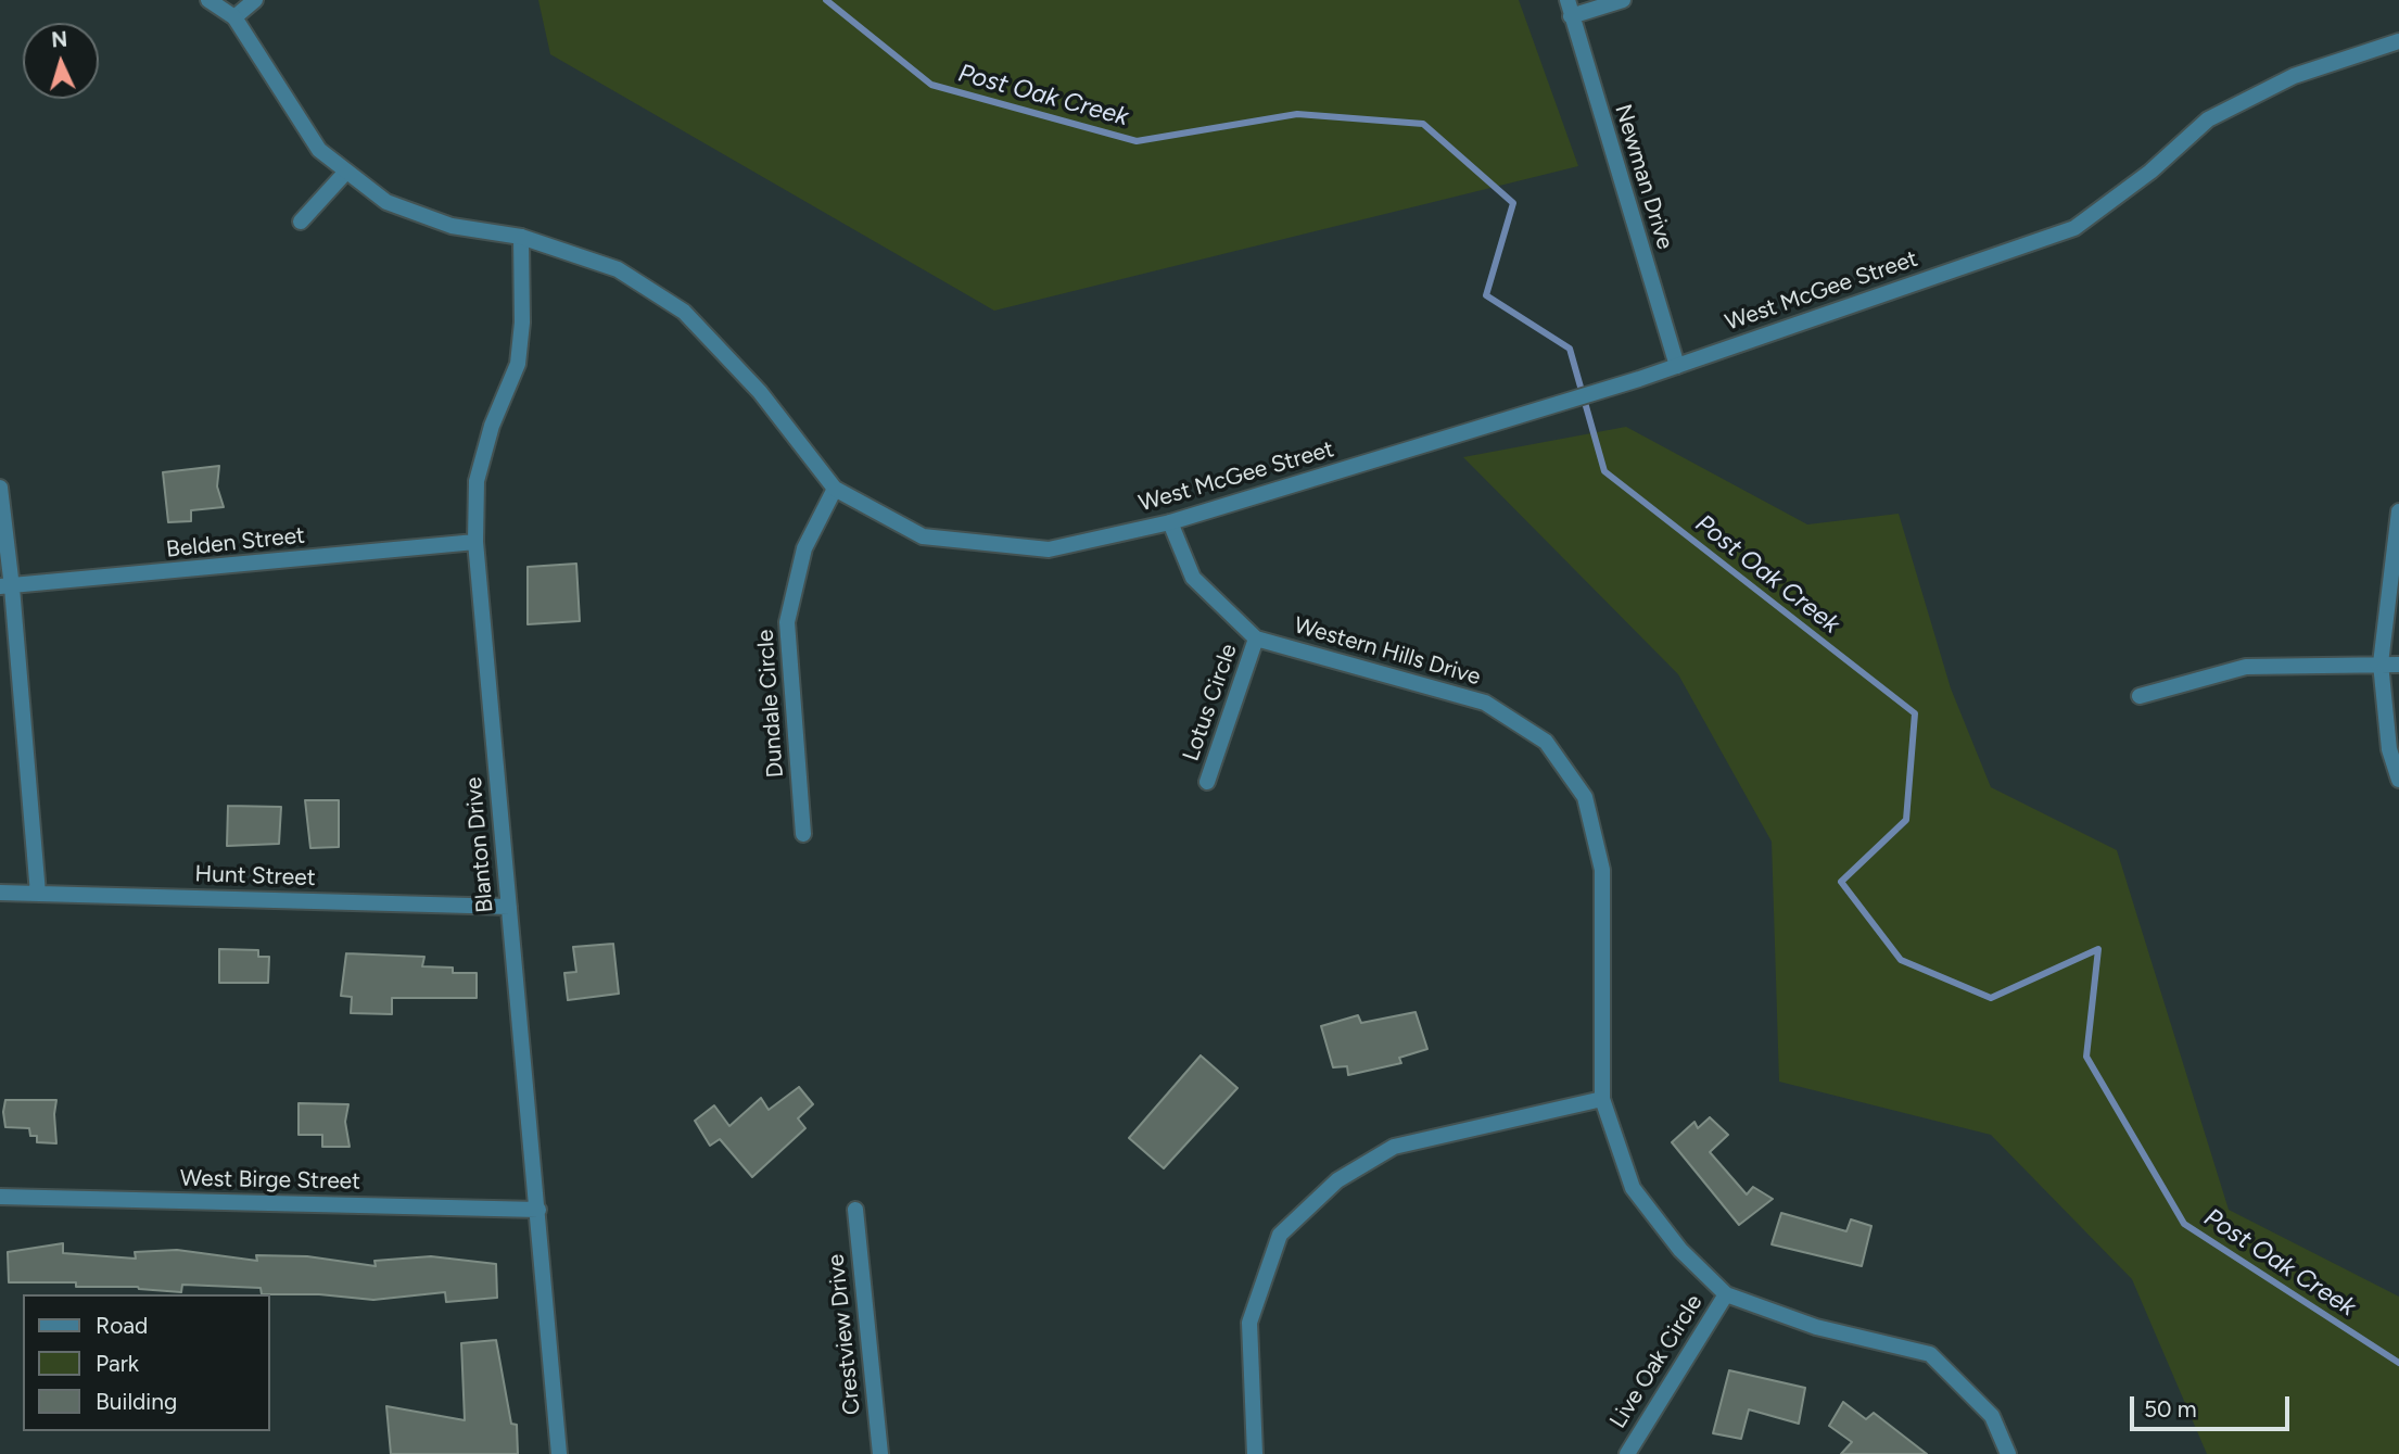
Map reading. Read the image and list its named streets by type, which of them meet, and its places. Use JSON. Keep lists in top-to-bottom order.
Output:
{
  "streets": {
    "street": [
      "Newman Drive",
      "West McGee Street",
      "Belden Street",
      "Western Hills Drive",
      "Lotus Circle",
      "Dundale Circle",
      "Blanton Drive",
      "Hunt Street",
      "West Birge Street",
      "Crestview Drive",
      "Live Oak Circle"
    ]
  },
  "crossings": [
    ["Newman Drive", "West McGee Street"],
    ["West McGee Street", "Western Hills Drive"],
    ["West McGee Street", "Dundale Circle"],
    ["West McGee Street", "Blanton Drive"],
    ["Belden Street", "Blanton Drive"],
    ["Western Hills Drive", "Lotus Circle"],
    ["Western Hills Drive", "Live Oak Circle"],
    ["Blanton Drive", "Hunt Street"],
    ["Blanton Drive", "West Birge Street"]
  ],
  "water": ["Post Oak Creek"],
  "legend": ["Road", "Park", "Building"],
  "scale_bar": "50 m",
  "north": "top"
}
